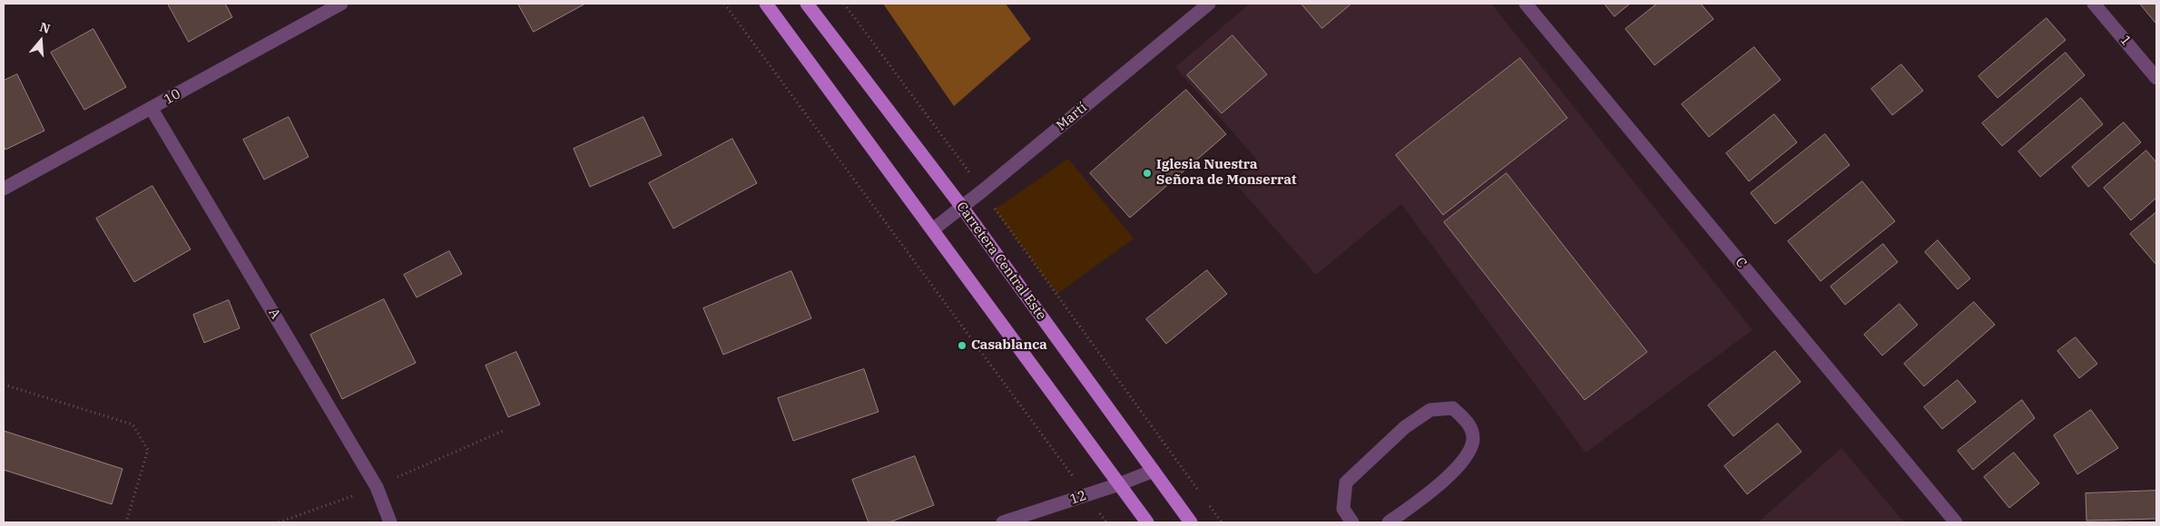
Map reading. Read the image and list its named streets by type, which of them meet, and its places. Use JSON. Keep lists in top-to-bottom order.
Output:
{
  "streets": {
    "main road": ["Carretera Central Este"],
    "street": [
      "1",
      "10",
      "Martí",
      "C",
      "A",
      "12"
    ]
  },
  "crossings": [
    ["10", "A"],
    ["Martí", "Carretera Central Este"],
    ["Carretera Central Este", "12"]
  ],
  "places": ["Iglesia Nuestra Señora de Monserrat", "Casablanca"],
  "north": "top"
}
